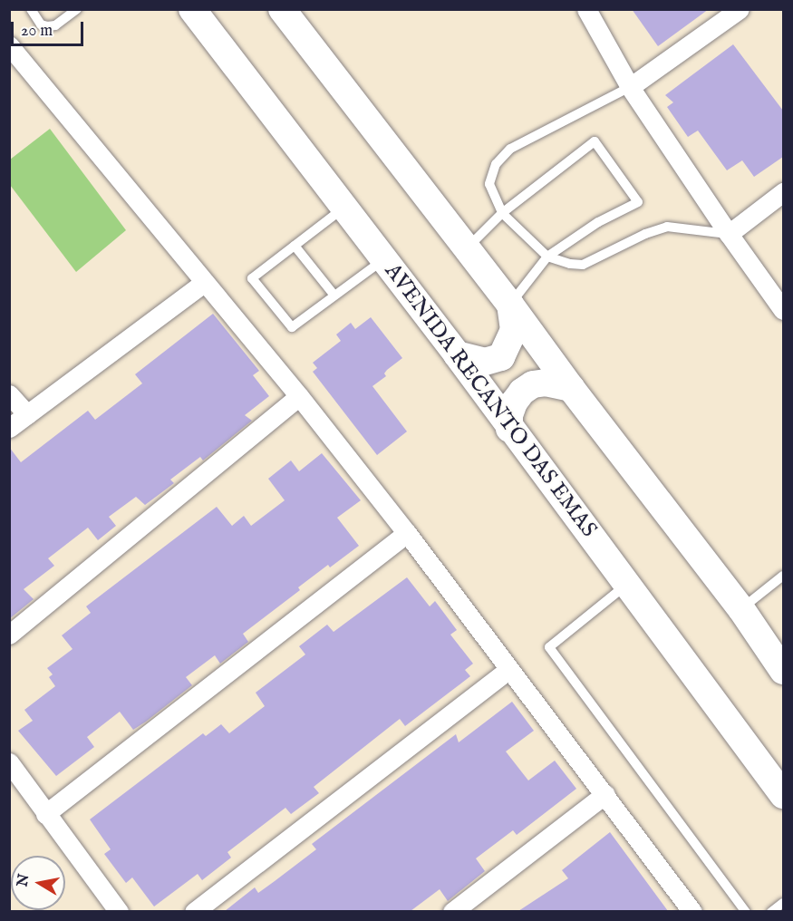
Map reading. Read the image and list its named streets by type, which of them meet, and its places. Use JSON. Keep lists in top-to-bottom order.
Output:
{
  "streets": {
    "main road": ["AVENIDA RECANTO DAS EMAS"]
  },
  "scale_bar": "20 m",
  "north": "left"
}
